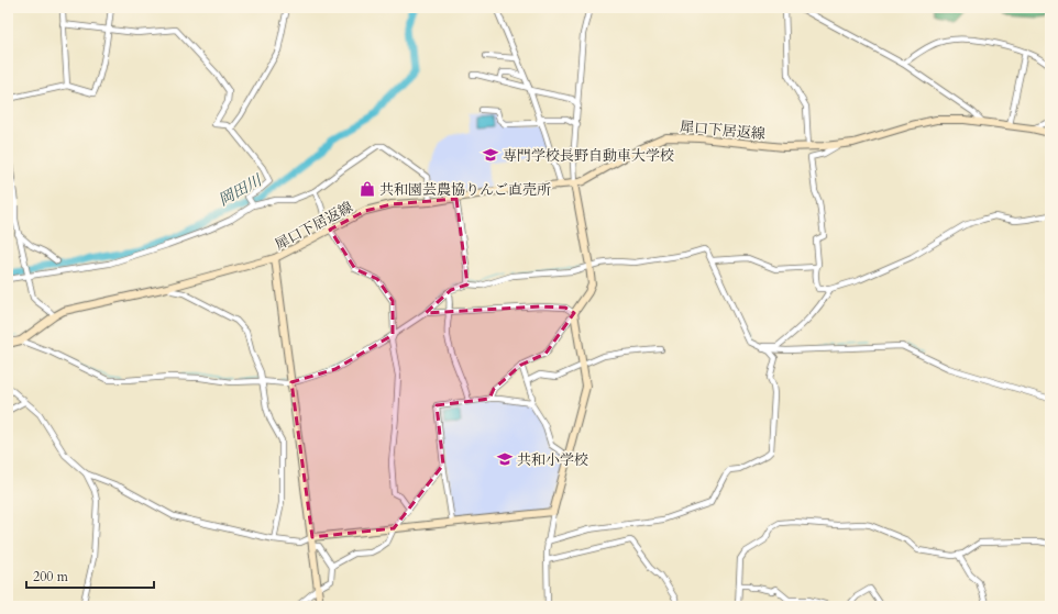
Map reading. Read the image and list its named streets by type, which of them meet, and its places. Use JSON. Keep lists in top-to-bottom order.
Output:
{
  "streets": {
    "main road": ["犀口下居返線"]
  },
  "water": ["岡田川"],
  "places": {
    "school or university": ["専門学校長野自動車大学校", "共和小学校"],
    "shop": ["共和園芸農協りんご直売所"]
  },
  "scale_bar": "200 m"
}
